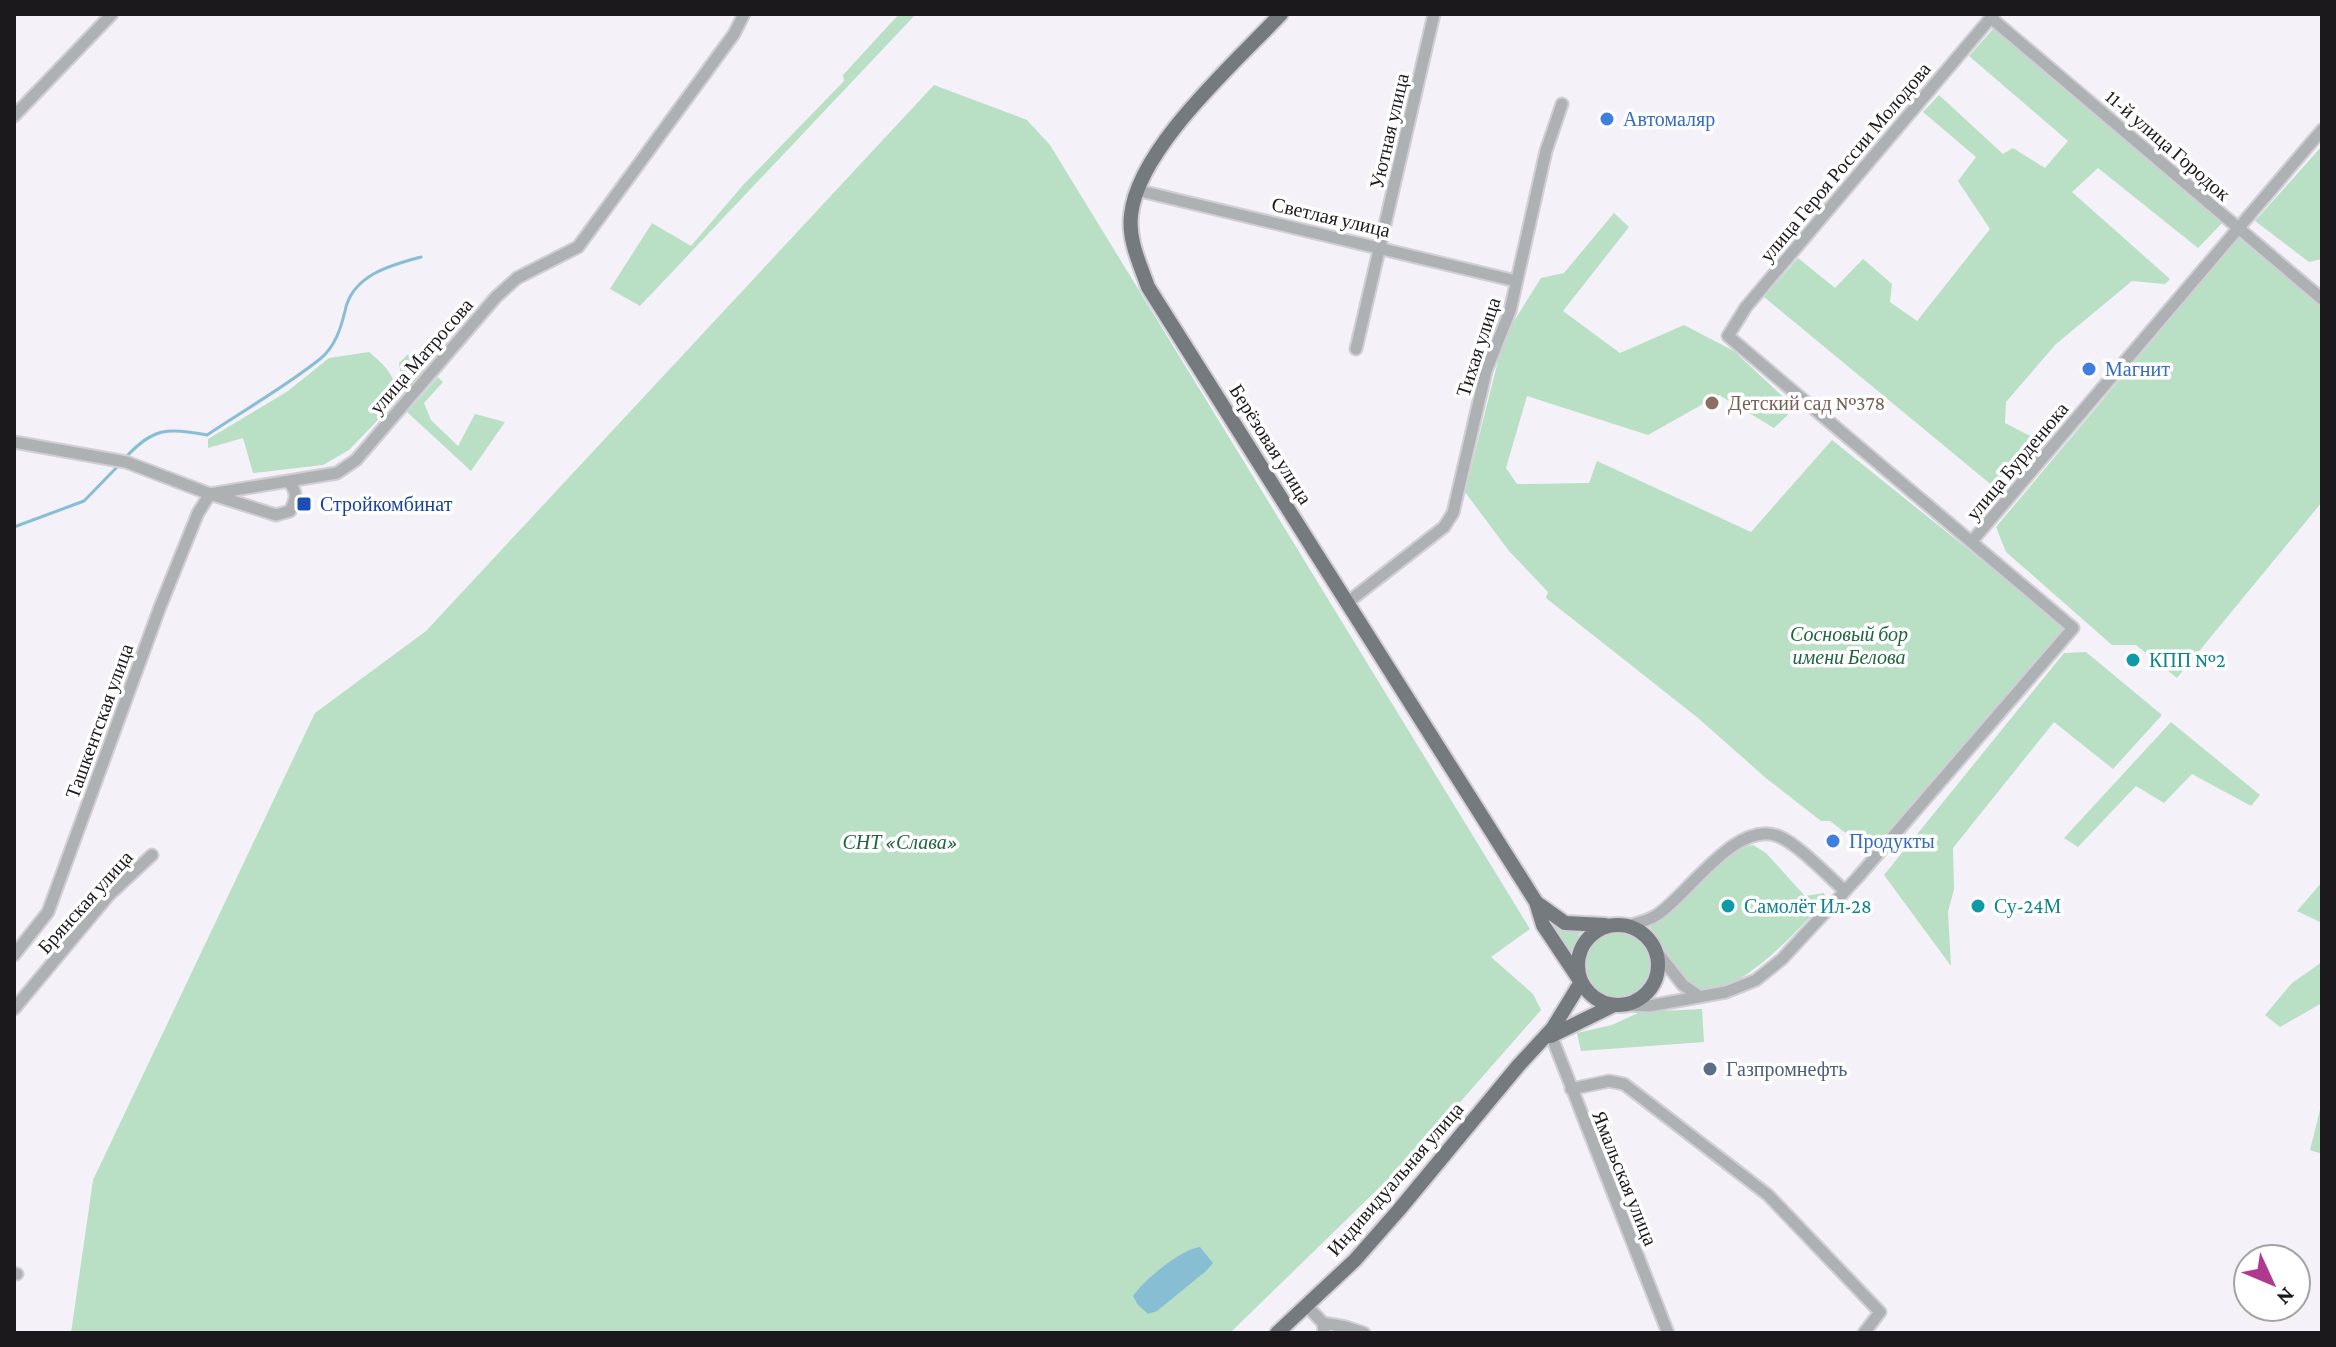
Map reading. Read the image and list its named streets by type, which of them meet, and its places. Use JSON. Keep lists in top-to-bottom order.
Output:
{
  "streets": {
    "main road": ["Берёзовая улица", "Индивидуальная улица"],
    "street": [
      "Уютная улица",
      "11-й улица Городок",
      "улица Героя России Молодова",
      "Светлая улица",
      "Тихая улица",
      "улица Матросова",
      "улица Бурденюка",
      "Ташкентская улица",
      "Брянская улица",
      "Ямальская улица"
    ]
  },
  "crossings": [
    ["Уютная улица", "Светлая улица"],
    ["11-й улица Городок", "улица Героя России Молодова"],
    ["11-й улица Городок", "улица Бурденюка"],
    ["улица Героя России Молодова", "улица Бурденюка"],
    ["Светлая улица", "Тихая улица"],
    ["Светлая улица", "Берёзовая улица"],
    ["Тихая улица", "Берёзовая улица"],
    ["улица Матросова", "Ташкентская улица"],
    ["Берёзовая улица", "Индивидуальная улица"],
    ["Ямальская улица", "Индивидуальная улица"]
  ],
  "parks": ["Сосновый бор имени Белова", "СНТ «Слава»"],
  "places": {
    "other": [
      "Автомаляр",
      "Магнит",
      "Детский сад №378",
      "КПП №2",
      "Продукты",
      "Самолёт Ил-28",
      "Су-24М",
      "Газпромнефть"
    ],
    "transit": ["Стройкомбинат"]
  },
  "north": "bottom right"
}
